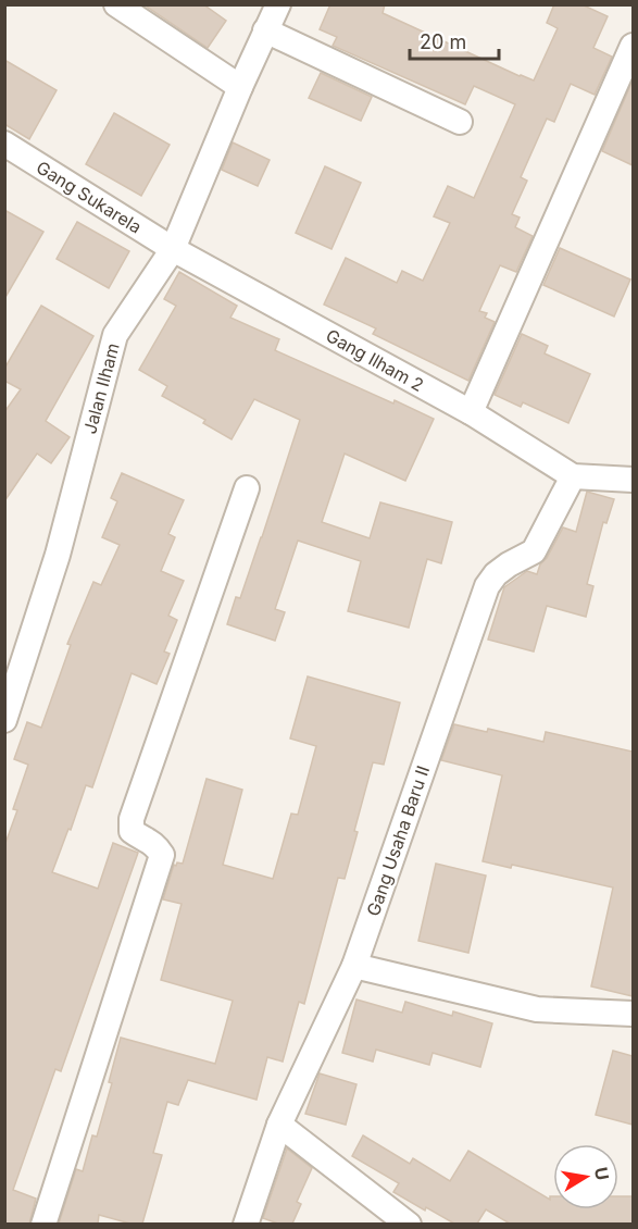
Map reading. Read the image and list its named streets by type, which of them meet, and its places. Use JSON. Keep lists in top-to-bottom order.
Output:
{
  "streets": {
    "street": [
      "Gang Sukarela",
      "Gang Ilham 2",
      "Jalan Ilham",
      "Gang Usaha Baru II"
    ]
  },
  "crossings": [
    ["Gang Sukarela", "Gang Ilham 2"],
    ["Gang Sukarela", "Jalan Ilham"],
    ["Gang Ilham 2", "Jalan Ilham"],
    ["Gang Ilham 2", "Gang Usaha Baru II"]
  ],
  "scale_bar": "20 m",
  "north": "right"
}
